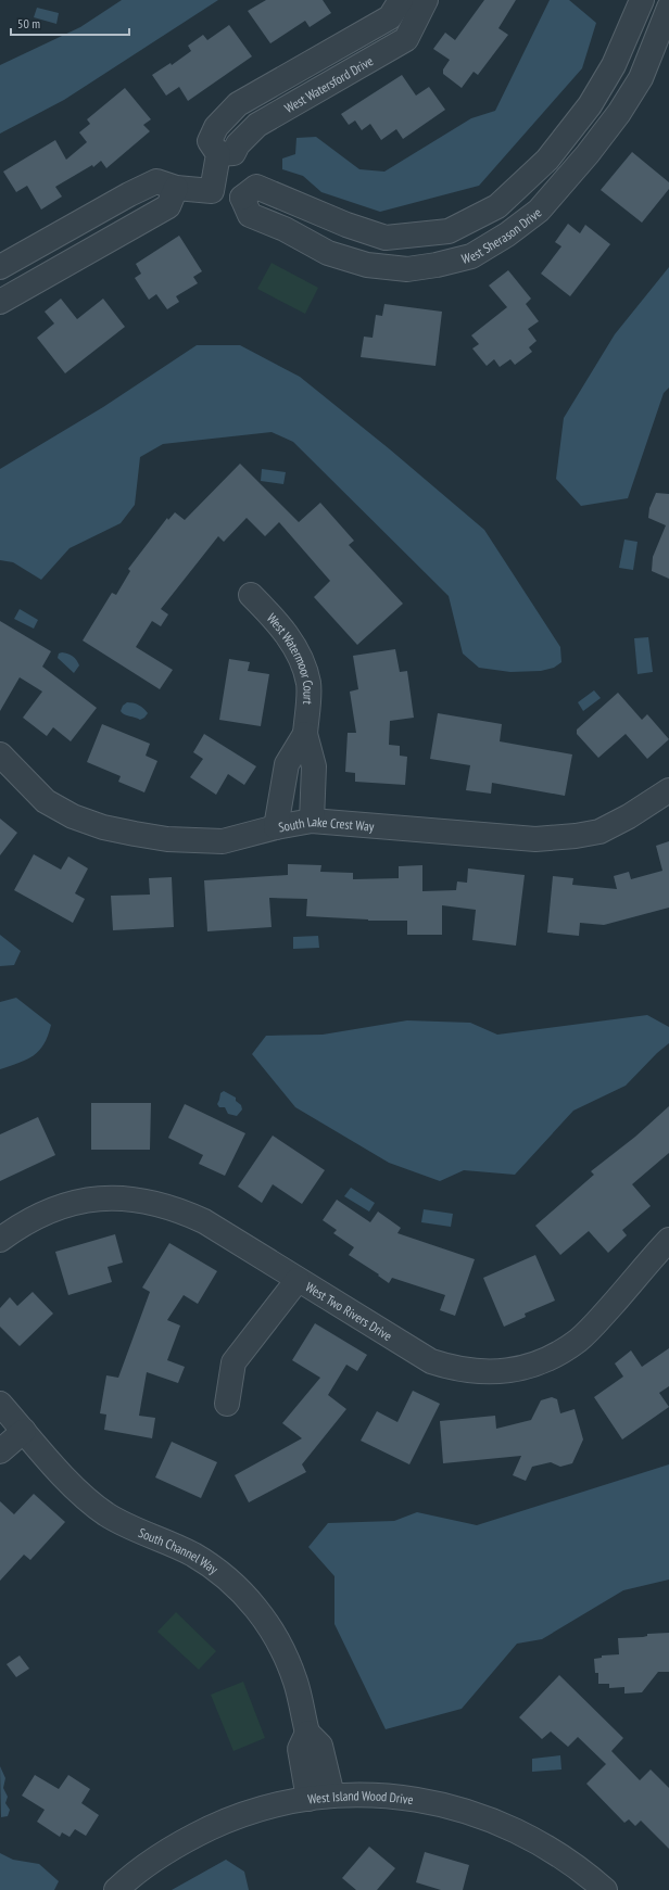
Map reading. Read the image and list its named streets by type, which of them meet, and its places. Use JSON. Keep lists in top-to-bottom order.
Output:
{
  "streets": {
    "street": [
      "West Watersford Drive",
      "West Sherason Drive",
      "West Watermoor Court",
      "South Lake Crest Way",
      "West Two Rivers Drive",
      "South Channel Way",
      "West Island Wood Drive"
    ]
  },
  "crossings": [
    ["West Watermoor Court", "South Lake Crest Way"],
    ["South Channel Way", "West Island Wood Drive"]
  ],
  "scale_bar": "50 m"
}
